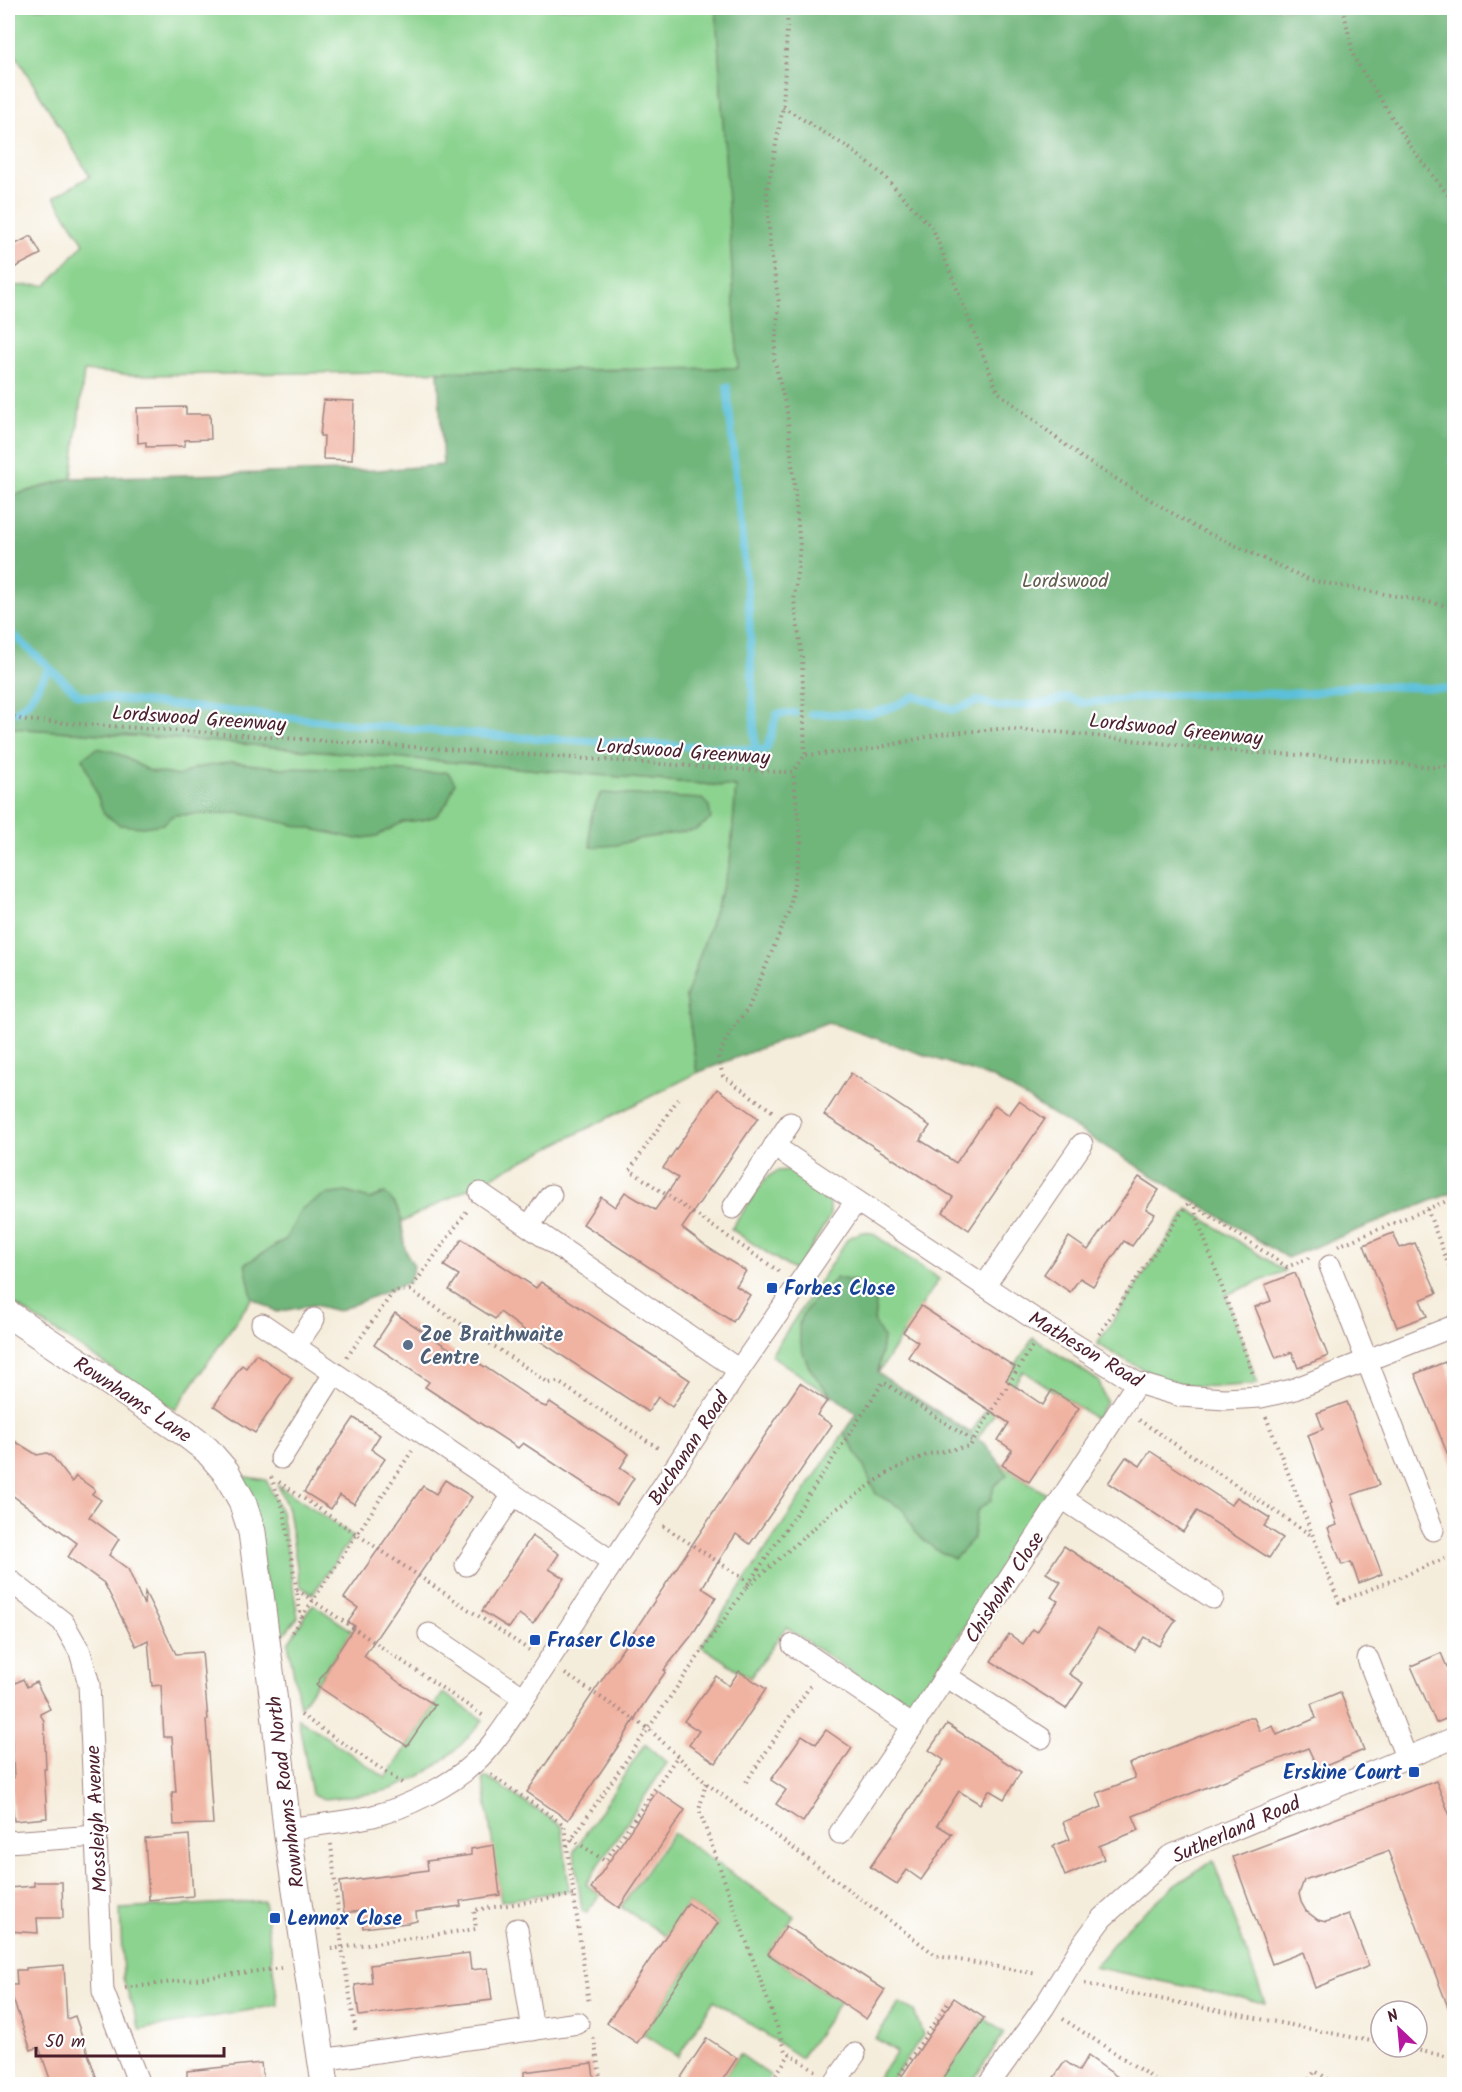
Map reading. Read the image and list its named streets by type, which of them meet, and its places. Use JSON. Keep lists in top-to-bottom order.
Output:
{
  "streets": {
    "street": [
      "Matheson Road",
      "Rownhams Lane",
      "Buchanan Road",
      "Chisholm Close",
      "Rownhams Road North",
      "Mossleigh Avenue",
      "Sutherland Road"
    ],
    "path": ["Lordswood Greenway"]
  },
  "crossings": [
    ["Matheson Road", "Buchanan Road"],
    ["Matheson Road", "Chisholm Close"],
    ["Rownhams Lane", "Rownhams Road North"],
    ["Buchanan Road", "Rownhams Road North"]
  ],
  "parks": ["Lordswood"],
  "places": {
    "transit": [
      "Forbes Close",
      "Fraser Close",
      "Erskine Court",
      "Lennox Close"
    ],
    "other": ["Zoe Braithwaite Centre"]
  },
  "scale_bar": "50 m",
  "north": "top left"
}
